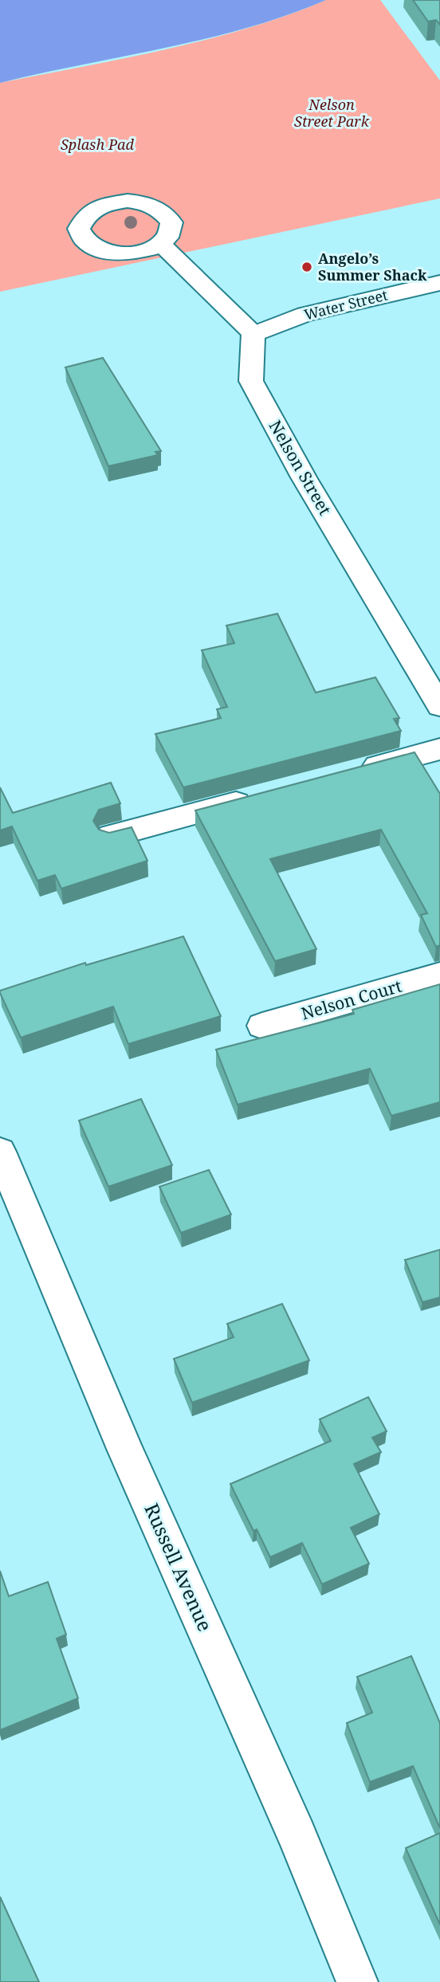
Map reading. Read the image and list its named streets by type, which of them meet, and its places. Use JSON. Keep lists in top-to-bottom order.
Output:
{
  "streets": {
    "street": [
      "Water Street",
      "Nelson Street",
      "Nelson Court",
      "Russell Avenue"
    ]
  },
  "crossings": [
    ["Water Street", "Nelson Street"]
  ],
  "parks": ["Nelson Street Park", "Splash Pad"],
  "places": ["Angelo’s Summer Shack"]
}
